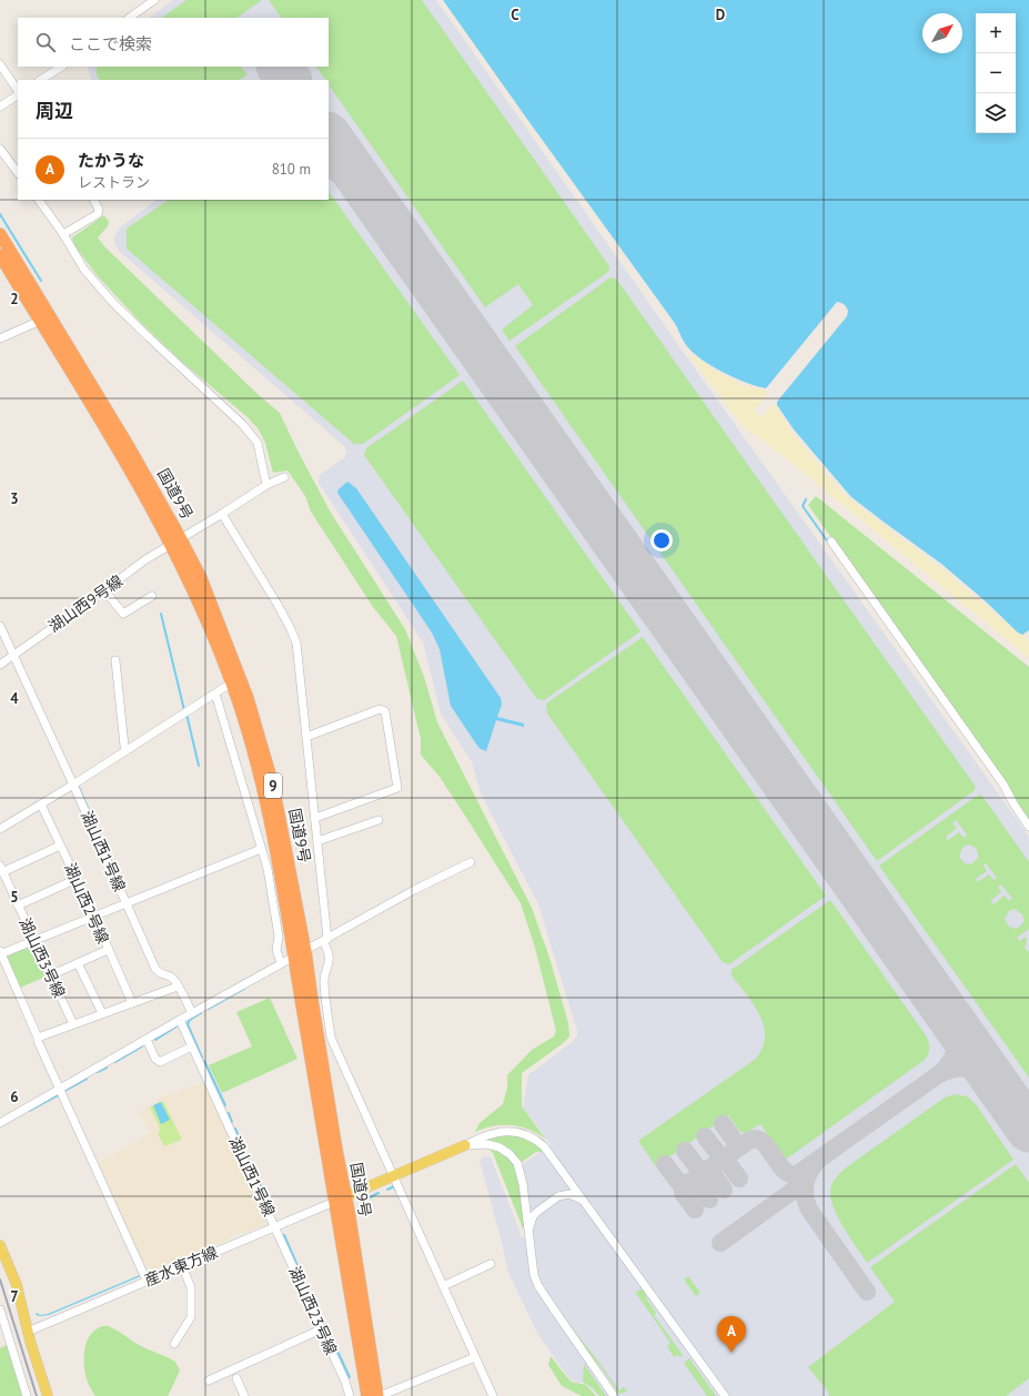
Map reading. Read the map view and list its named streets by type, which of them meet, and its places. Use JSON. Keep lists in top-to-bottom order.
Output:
{
  "streets": {
    "highway": ["国道9号", "9"],
    "street": [
      "湖山西9号線",
      "湖山西1号線",
      "湖山西2号線",
      "湖山西3号線",
      "産水東方線",
      "湖山西23号線"
    ]
  },
  "crossings": [
    ["国道9号", "湖山西9号線"],
    ["国道9号", "産水東方線"],
    ["湖山西9号線", "湖山西1号線"],
    ["湖山西1号線", "産水東方線"],
    ["湖山西1号線", "湖山西23号線"],
    ["産水東方線", "湖山西23号線"]
  ],
  "north": "top right",
  "page": {
    "map_buttons": ["+", "−"],
    "search": "ここで検索",
    "heading": "周辺",
    "list": [
      {
        "mark": "A",
        "name": "たかうな",
        "note": "レストラン",
        "value": "810 m"
      }
    ],
    "pins": "A"
  },
  "grid": {
    "columns": ["C", "D"],
    "rows": [
      "2",
      "3",
      "4",
      "5",
      "6",
      "7"
    ]
  }
}
